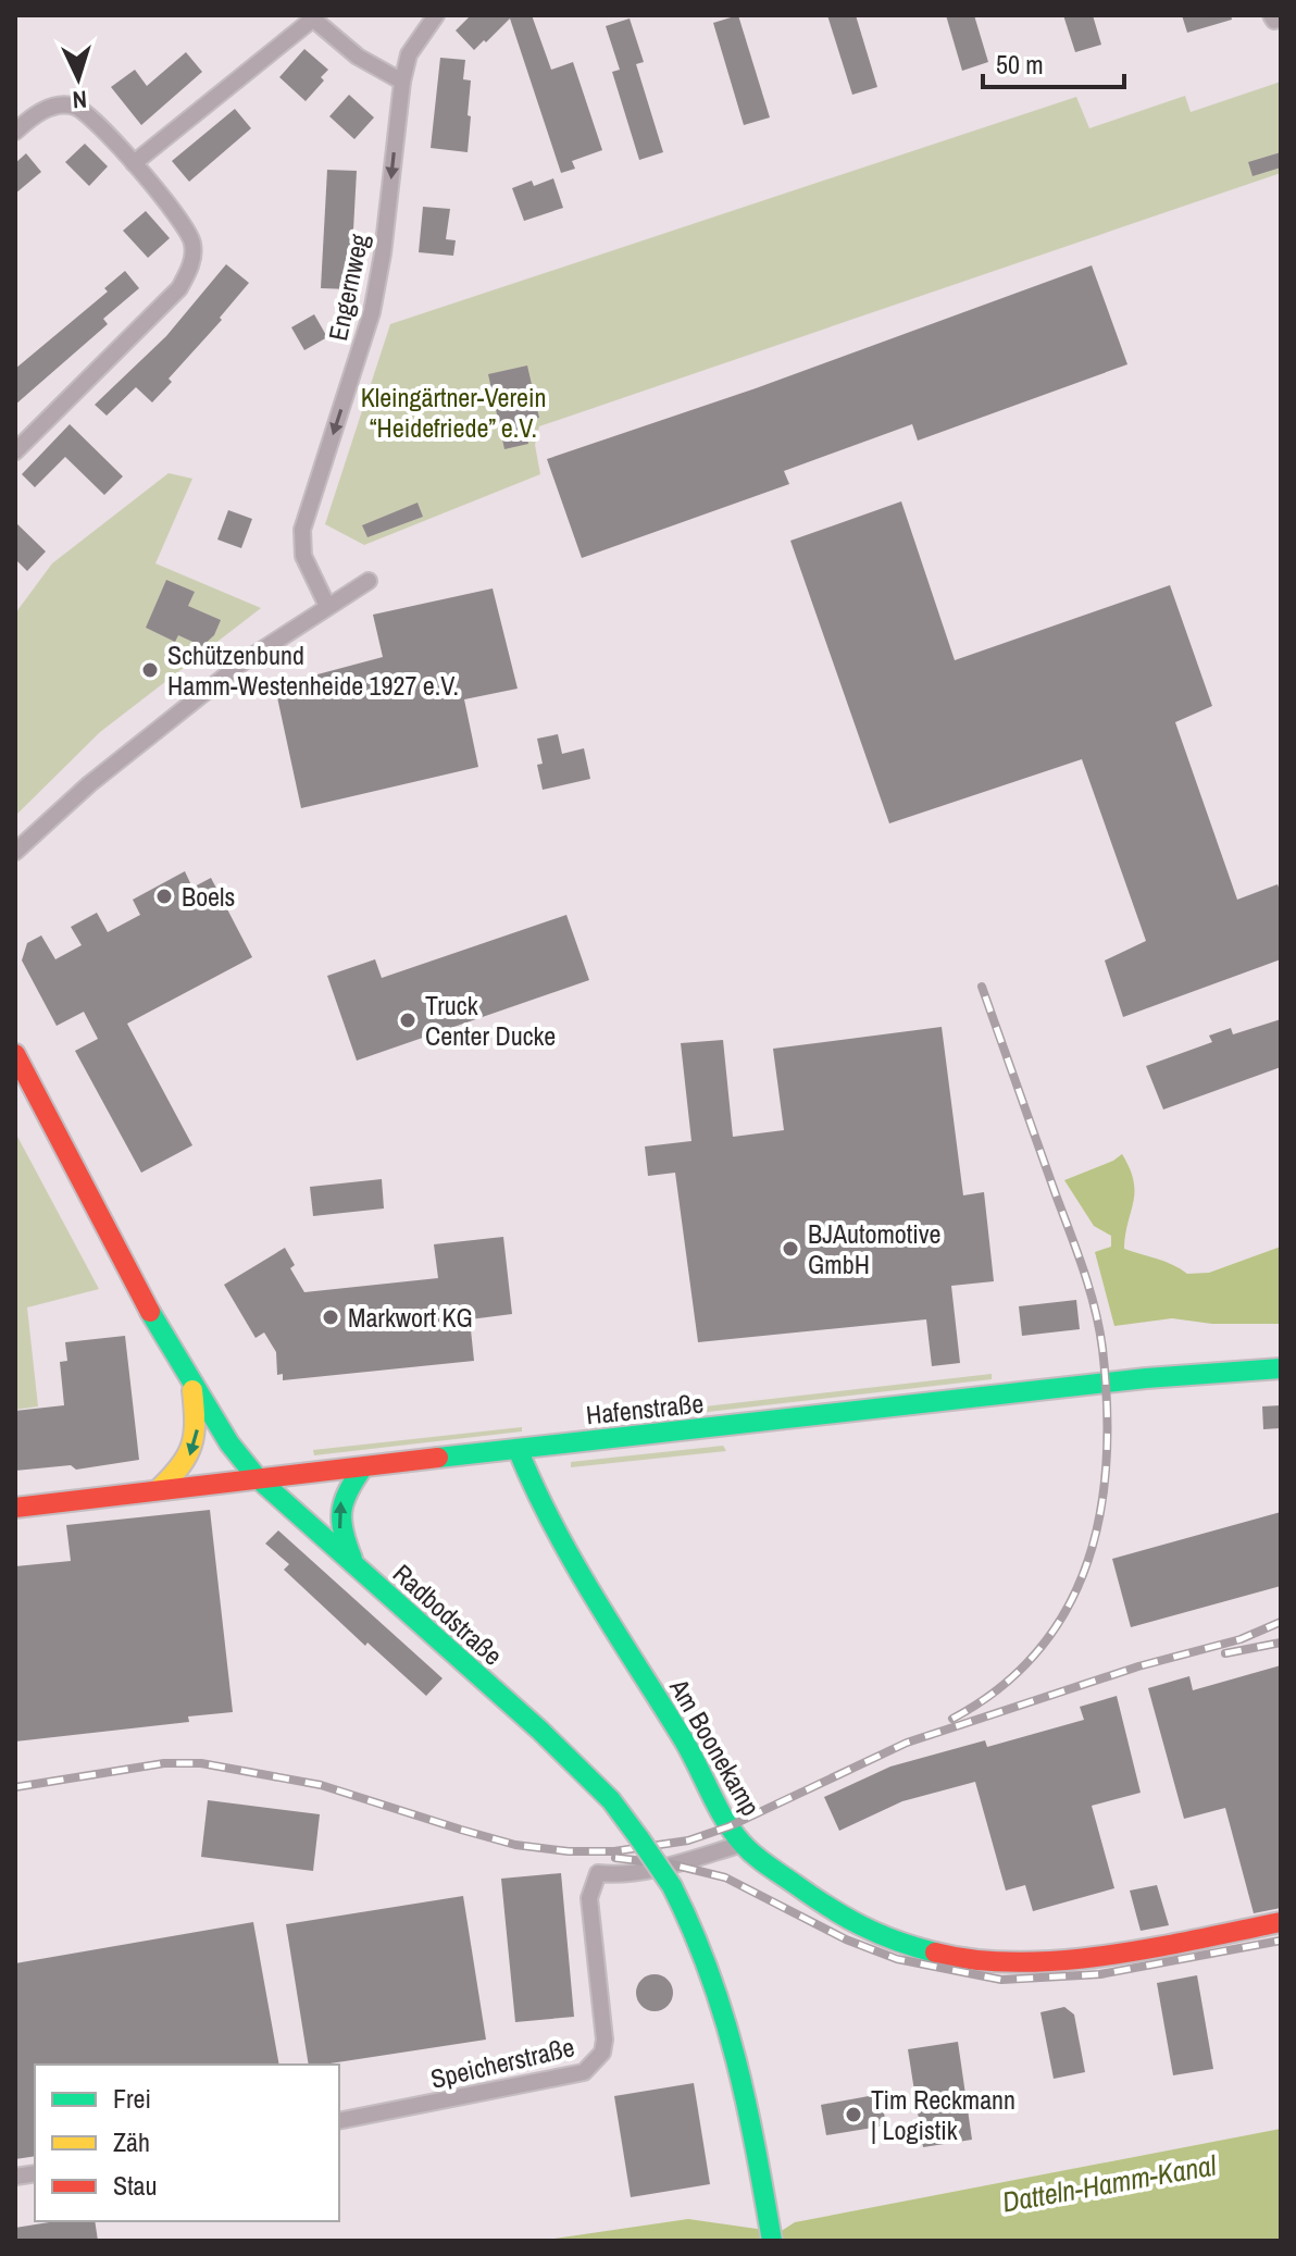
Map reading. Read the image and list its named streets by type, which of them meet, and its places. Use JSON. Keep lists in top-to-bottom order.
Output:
{
  "streets": {
    "street": [
      "Engernweg",
      "Hafenstraße",
      "Radbodstraße",
      "Am Boonekamp",
      "Speicherstraße"
    ]
  },
  "crossings": [
    ["Hafenstraße", "Radbodstraße"],
    ["Hafenstraße", "Am Boonekamp"],
    ["Am Boonekamp", "Speicherstraße"]
  ],
  "one_way": ["Engernweg"],
  "water": ["Datteln-Hamm-Kanal"],
  "parks": ["Kleingärtner-Verein “Heidefriede” e.V."],
  "places": [
    "Schützenbund Hamm-Westenheide 1927 e.V.",
    "Boels",
    "Truck Center Ducke",
    "BJAutomotive GmbH",
    "Markwort KG",
    "Tim Reckmann | Logistik"
  ],
  "legend": ["Frei", "Zäh", "Stau"],
  "scale_bar": "50 m",
  "north": "bottom"
}
